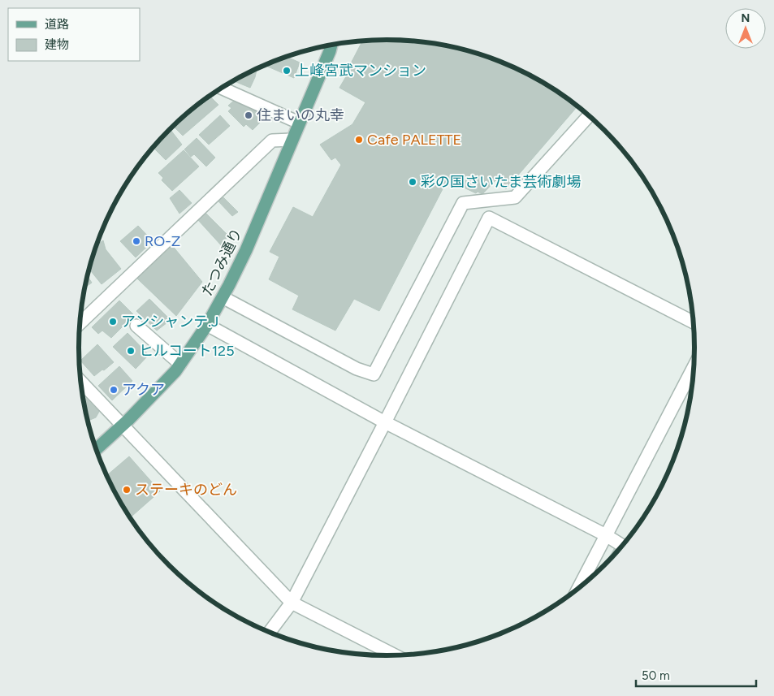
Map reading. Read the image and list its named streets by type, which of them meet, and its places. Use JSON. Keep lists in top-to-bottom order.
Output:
{
  "streets": {
    "main road": ["たつみ通り"]
  },
  "places": [
    "上峰宮武マンション",
    "住まいの丸幸",
    "Cafe PALETTE",
    "彩の国さいたま芸術劇場",
    "RO-Z",
    "アンシャンテ.J",
    "ヒルコート125",
    "アクア",
    "ステーキのどん"
  ],
  "legend": ["道路", "建物"],
  "scale_bar": "50 m",
  "north": "top"
}
